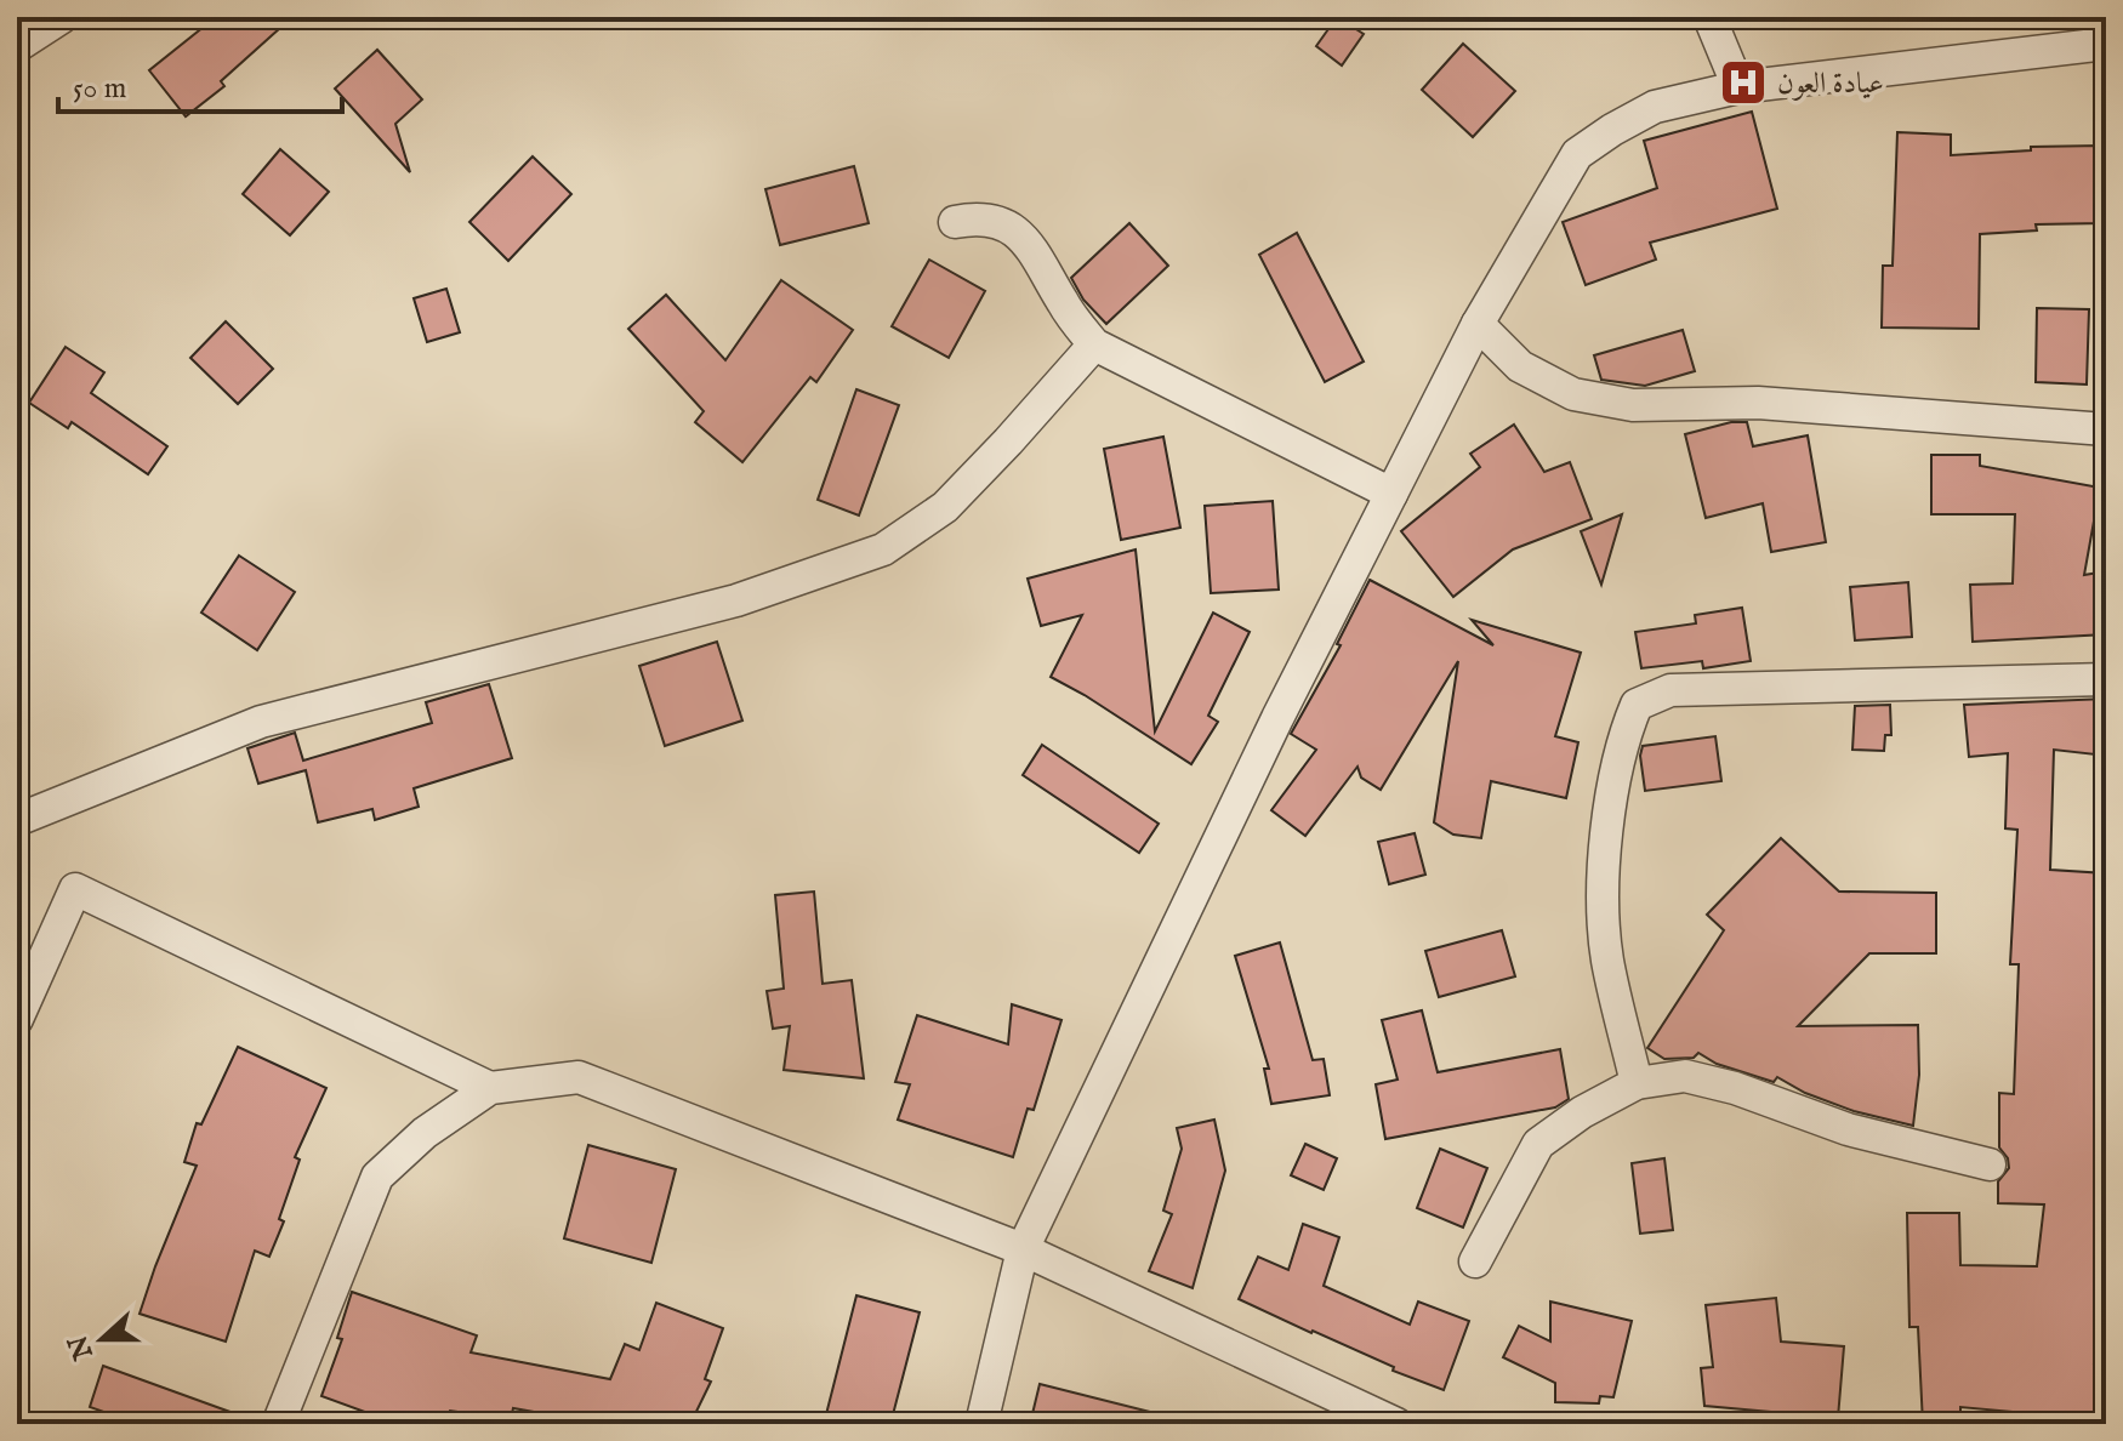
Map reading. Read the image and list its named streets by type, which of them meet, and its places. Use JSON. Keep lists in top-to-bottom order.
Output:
{
  "places": {
    "hospital": ["عيادة العون"]
  },
  "scale_bar": "50 m",
  "north": "left"
}
